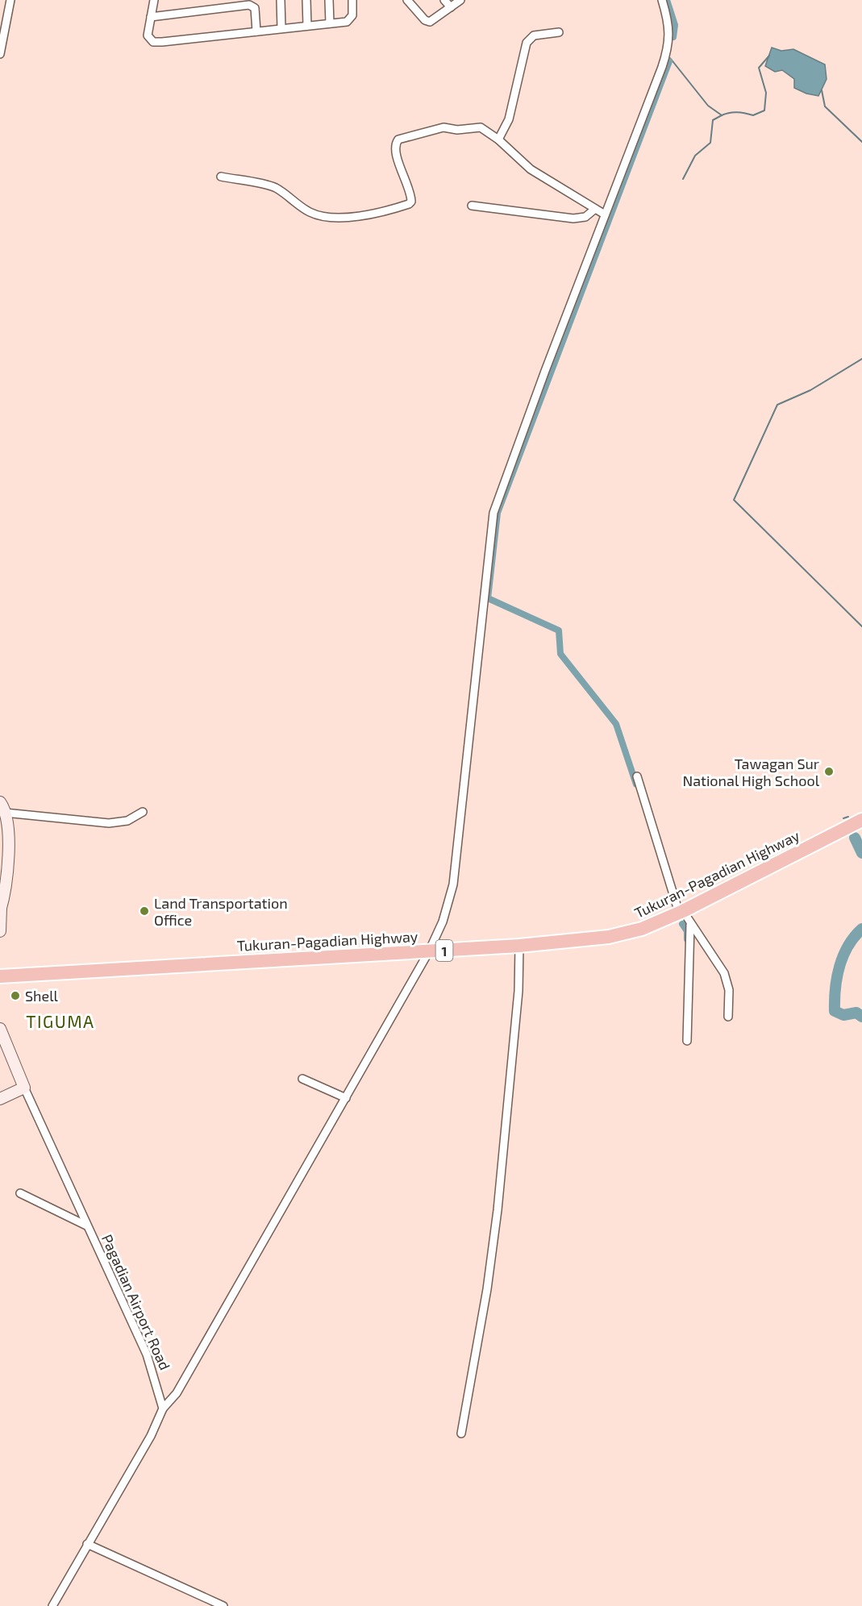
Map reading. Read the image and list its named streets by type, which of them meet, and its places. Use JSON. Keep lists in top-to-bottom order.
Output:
{
  "streets": {
    "highway": ["Tukuran-Pagadian Highway", "1"],
    "street": ["Pagadian Airport Road"]
  },
  "districts": ["TIGUMA"],
  "places": ["Tawagan Sur National High School", "Land Transportation Office", "Shell"]
}
